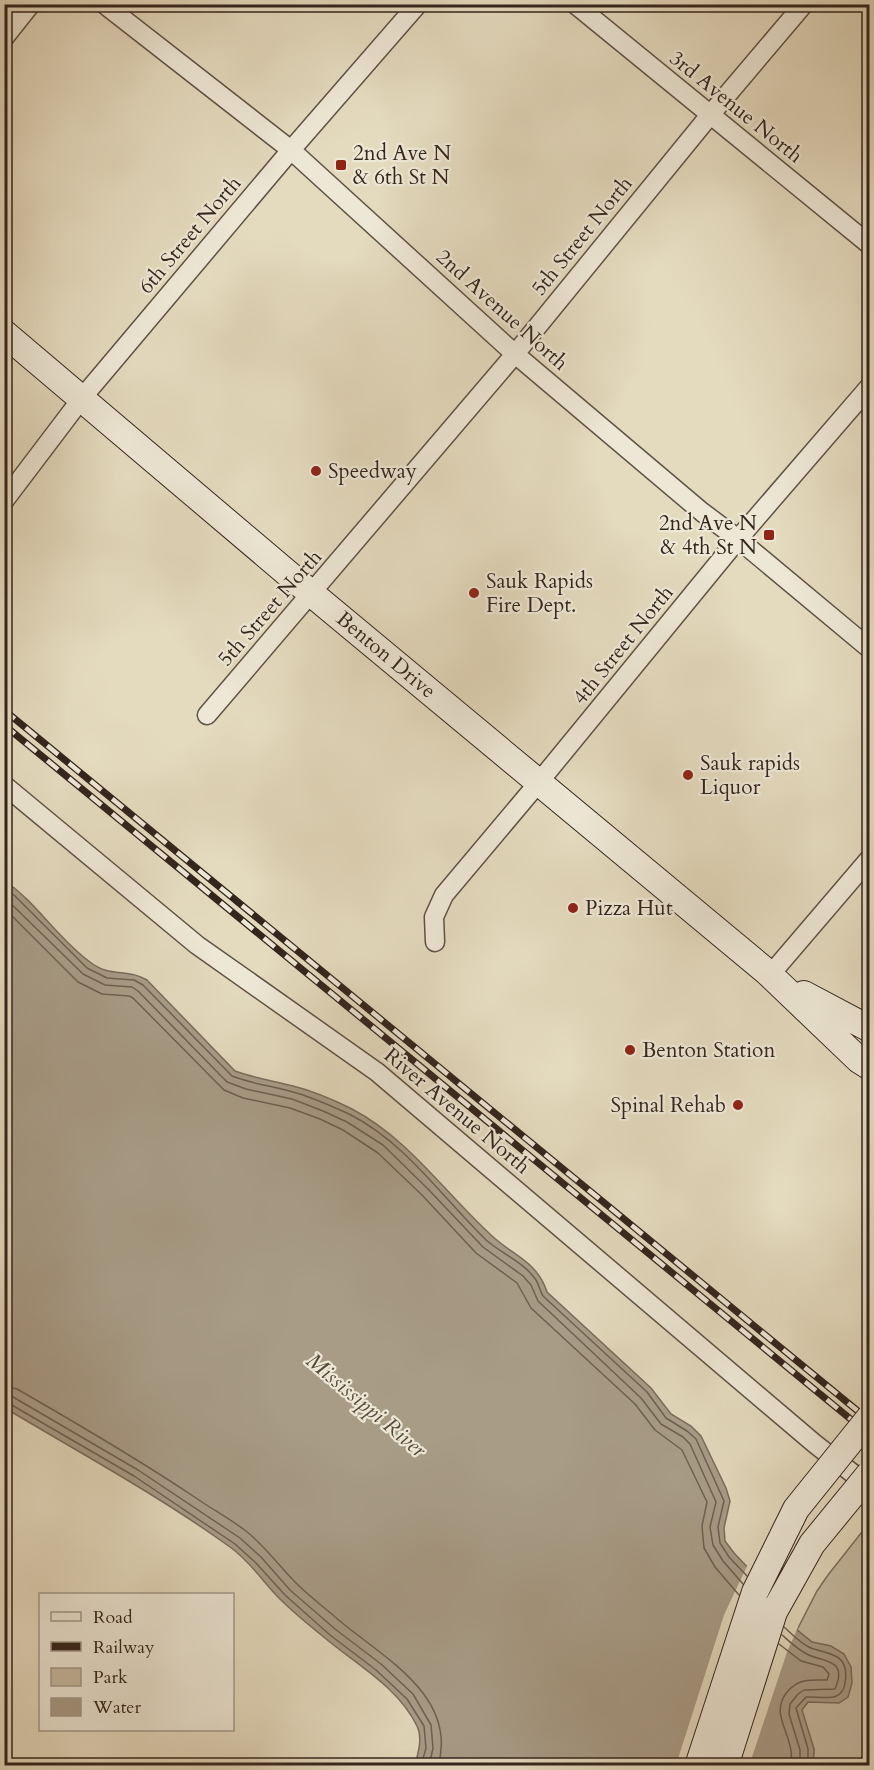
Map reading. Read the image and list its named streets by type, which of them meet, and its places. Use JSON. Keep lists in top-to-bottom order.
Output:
{
  "streets": {
    "main road": ["Benton Drive"],
    "street": [
      "3rd Avenue North",
      "6th Street North",
      "5th Street North",
      "2nd Avenue North",
      "4th Street North",
      "River Avenue North"
    ]
  },
  "crossings": [
    ["3rd Avenue North", "5th Street North"],
    ["6th Street North", "2nd Avenue North"],
    ["6th Street North", "Benton Drive"],
    ["5th Street North", "2nd Avenue North"],
    ["5th Street North", "Benton Drive"],
    ["2nd Avenue North", "4th Street North"],
    ["4th Street North", "Benton Drive"]
  ],
  "water": ["Mississippi River"],
  "places": {
    "transit": ["2nd Ave N & 6th St N", "2nd Ave N & 4th St N"],
    "other": [
      "Speedway",
      "Sauk Rapids Fire Dept.",
      "Sauk rapids Liquor",
      "Pizza Hut",
      "Benton Station",
      "Spinal Rehab"
    ]
  },
  "legend": [
    "Road",
    "Railway",
    "Park",
    "Water"
  ]
}
